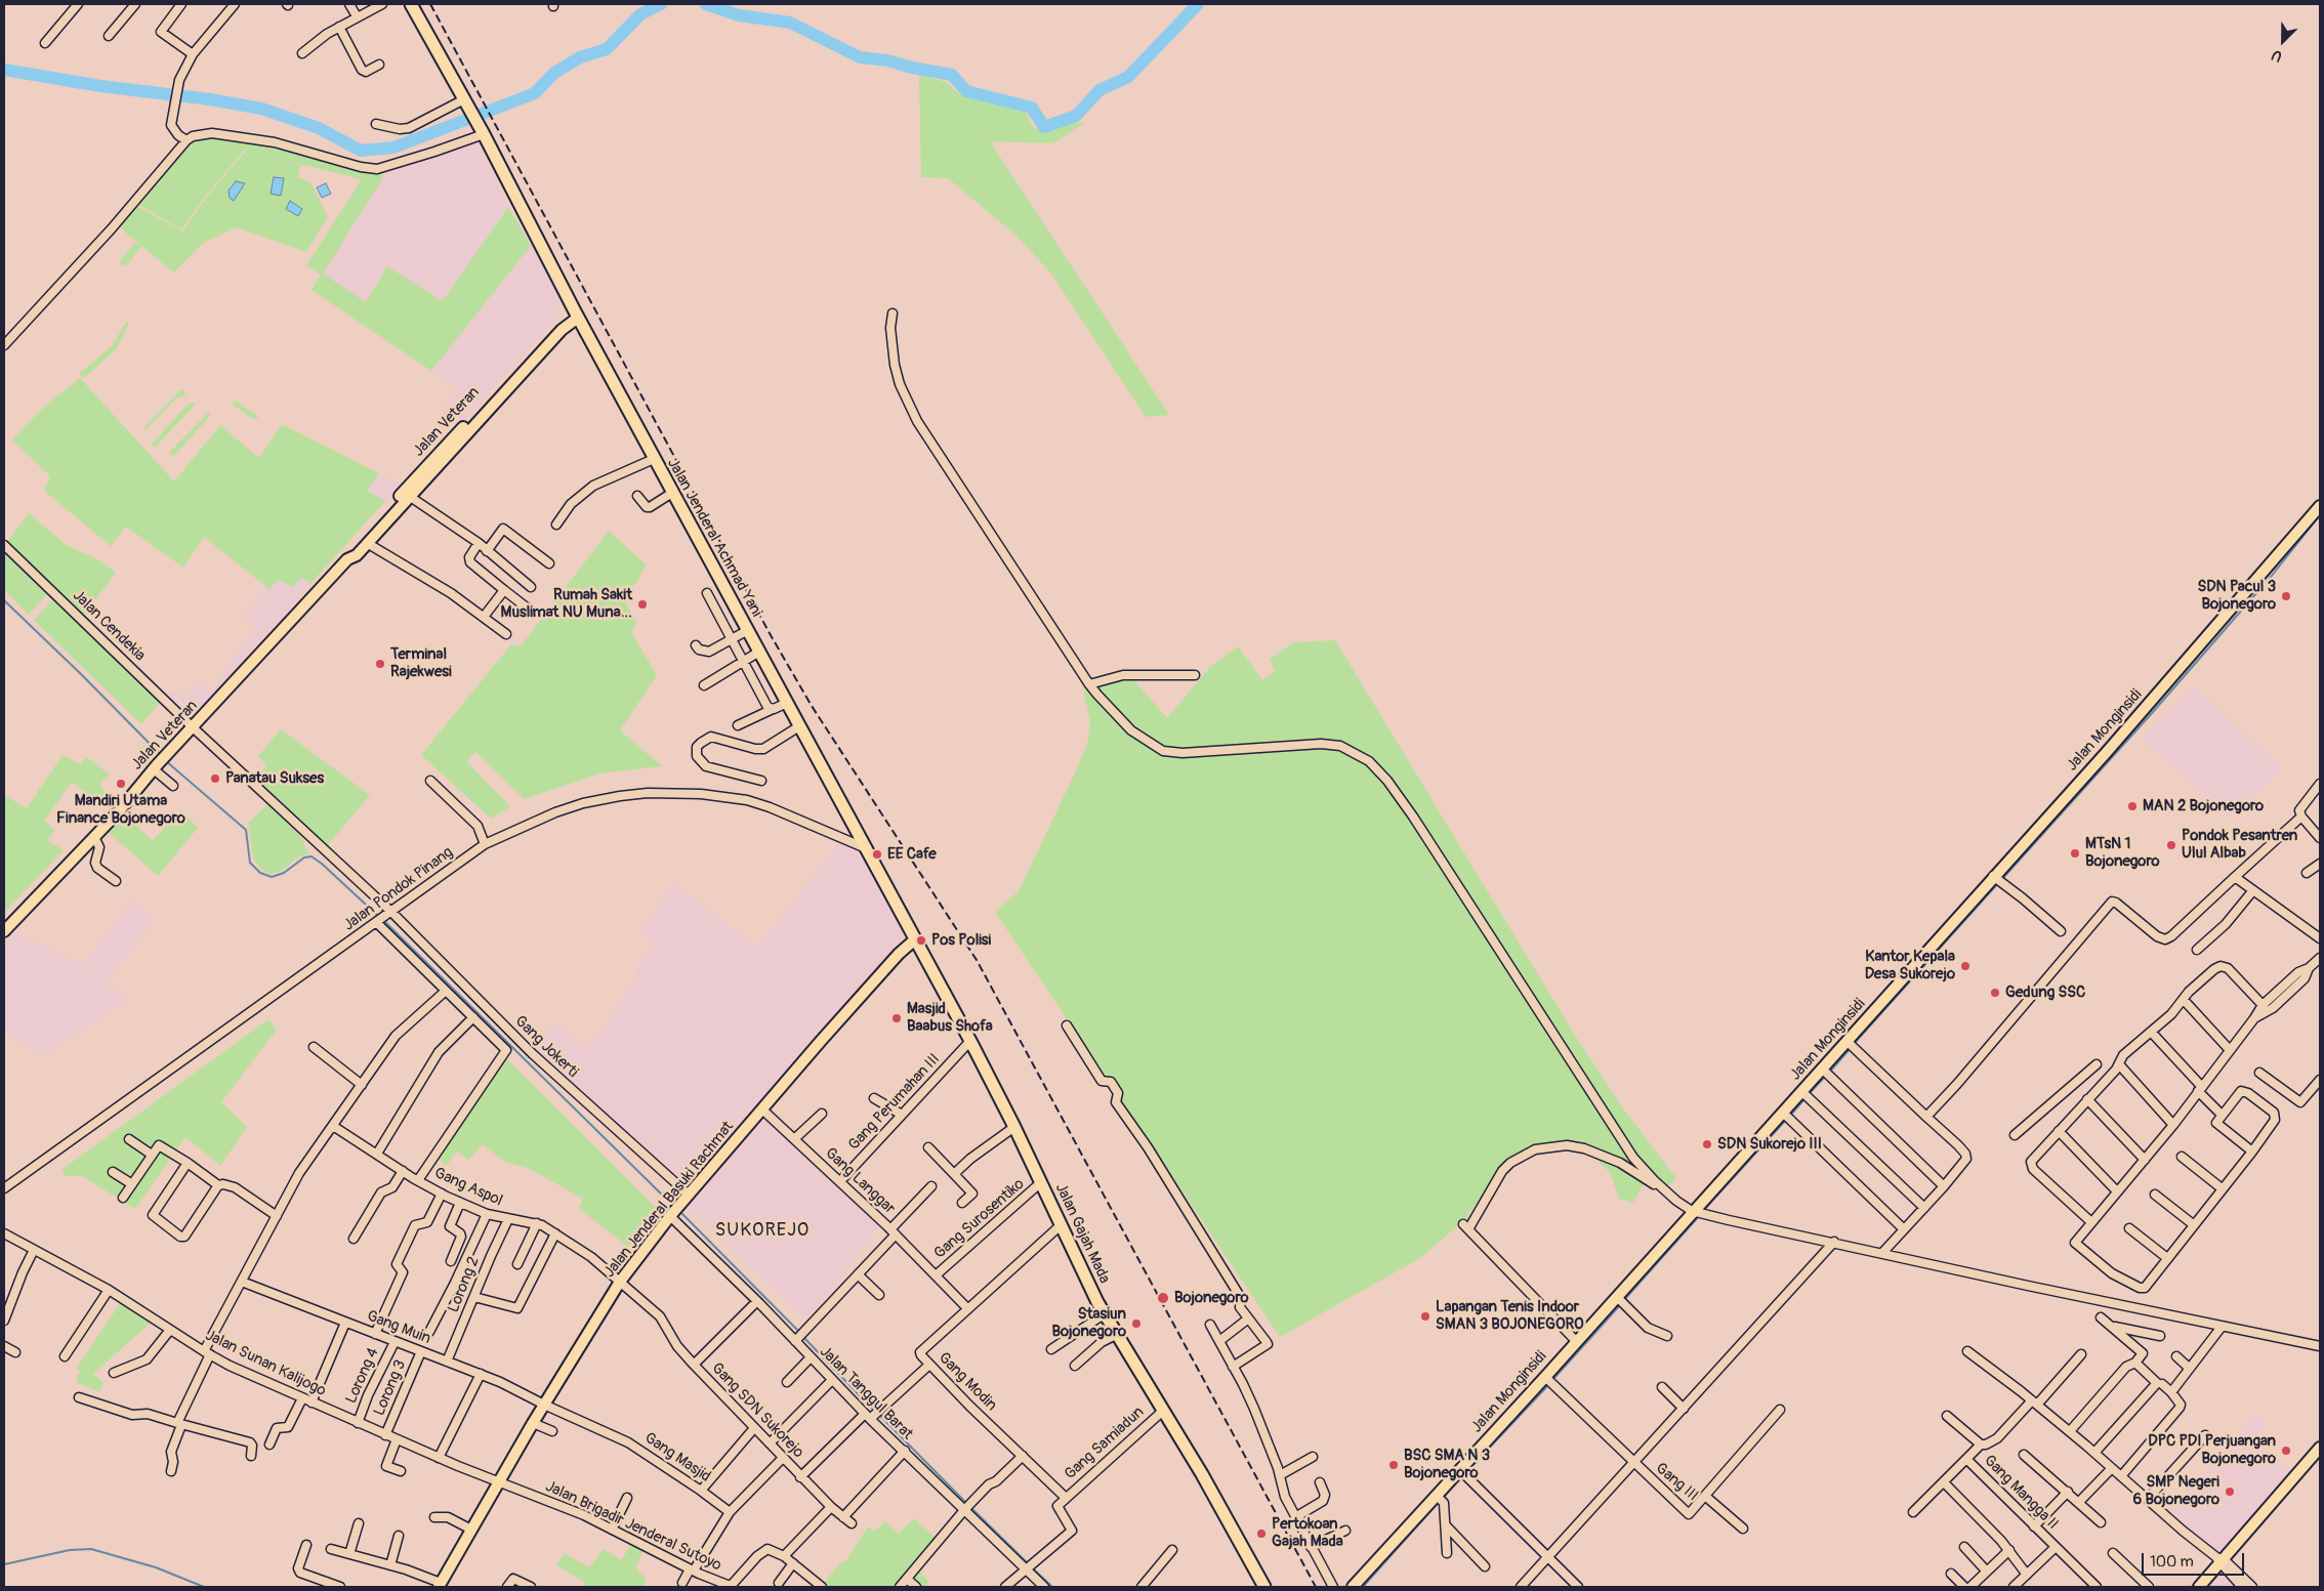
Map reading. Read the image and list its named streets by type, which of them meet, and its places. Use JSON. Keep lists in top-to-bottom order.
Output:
{
  "streets": {
    "highway": ["Jalan Jenderal Achmad Yani", "Jalan Gajah Mada"],
    "main road": ["Jalan Veteran", "Jalan Monginsidi", "Jalan Jenderal Basuki Rachmat"],
    "street": [
      "Jalan Cendekia",
      "Jalan Pondok Pinang",
      "Gang Jokerti",
      "Gang Perumahan III",
      "Gang Langgar",
      "Gang Aspol",
      "Gang Surosentiko",
      "Lorong 2",
      "Gang Muin",
      "Jalan Sunan Kalijogo",
      "Lorong 4",
      "Gang Modin",
      "Lorong 3",
      "Jalan Tanggul Barat",
      "Gang SDN Sukorejo",
      "Gang Samiadun",
      "Gang Masjid",
      "Gang III",
      "Gang Mangga II",
      "Jalan Brigadir Jenderal Sutoyo"
    ]
  },
  "crossings": [
    ["Jalan Veteran", "Jalan Jenderal Achmad Yani"],
    ["Jalan Veteran", "Jalan Cendekia"],
    ["Jalan Jenderal Achmad Yani", "Jalan Pondok Pinang"],
    ["Jalan Jenderal Achmad Yani", "Jalan Jenderal Basuki Rachmat"],
    ["Jalan Jenderal Achmad Yani", "Jalan Gajah Mada"],
    ["Jalan Cendekia", "Jalan Pondok Pinang"],
    ["Jalan Cendekia", "Gang Jokerti"],
    ["Jalan Monginsidi", "Gang III"],
    ["Jalan Pondok Pinang", "Gang Jokerti"],
    ["Gang Jokerti", "Jalan Jenderal Basuki Rachmat"],
    ["Gang Perumahan III", "Gang Langgar"],
    ["Gang Perumahan III", "Jalan Gajah Mada"],
    ["Gang Langgar", "Jalan Jenderal Basuki Rachmat"],
    ["Gang Langgar", "Gang Surosentiko"],
    ["Gang Langgar", "Gang Modin"],
    ["Gang Aspol", "Jalan Jenderal Basuki Rachmat"],
    ["Gang Aspol", "Lorong 2"],
    ["Gang Aspol", "Gang SDN Sukorejo"],
    ["Jalan Jenderal Basuki Rachmat", "Jalan Gajah Mada"],
    ["Jalan Jenderal Basuki Rachmat", "Gang Muin"],
    ["Jalan Jenderal Basuki Rachmat", "Jalan Sunan Kalijogo"],
    ["Jalan Jenderal Basuki Rachmat", "Jalan Tanggul Barat"],
    ["Jalan Jenderal Basuki Rachmat", "Gang SDN Sukorejo"],
    ["Jalan Jenderal Basuki Rachmat", "Gang Masjid"],
    ["Jalan Jenderal Basuki Rachmat", "Jalan Brigadir Jenderal Sutoyo"],
    ["Gang Surosentiko", "Jalan Gajah Mada"],
    ["Jalan Gajah Mada", "Gang Modin"],
    ["Jalan Gajah Mada", "Gang Samiadun"],
    ["Lorong 2", "Gang Muin"],
    ["Gang Muin", "Lorong 4"],
    ["Gang Muin", "Lorong 3"],
    ["Gang Muin", "Gang Masjid"],
    ["Jalan Sunan Kalijogo", "Lorong 4"],
    ["Jalan Sunan Kalijogo", "Lorong 3"],
    ["Jalan Sunan Kalijogo", "Jalan Brigadir Jenderal Sutoyo"],
    ["Gang Modin", "Gang Samiadun"]
  ],
  "districts": ["SUKOREJO"],
  "places": [
    "SDN Pacul 3 Bojonegoro",
    "Rumah Sakit Muslimat NU Muna…",
    "Terminal Rajekwesi",
    "Panatau Sukses",
    "Mandiri Utama Finance Bojonegoro",
    "MAN 2 Bojonegoro",
    "Pondok Pesantren Ulul Albab",
    "MTsN 1 Bojonegoro",
    "EE Cafe",
    "Pos Polisi",
    "Kantor Kepala Desa Sukorejo",
    "Gedung SSC",
    "Masjid Baabus Shofa",
    "SDN Sukorejo III",
    "Bojonegoro",
    "Lapangan Tenis Indoor SMAN 3 BOJONEGORO",
    "Stasiun Bojonegoro",
    "DPC PDI Perjuangan Bojonegoro",
    "BSC SMA N 3 Bojonegoro",
    "SMP Negeri 6 Bojonegoro",
    "Pertokoan Gajah Mada"
  ],
  "scale_bar": "100 m",
  "north": "bottom left"
}
